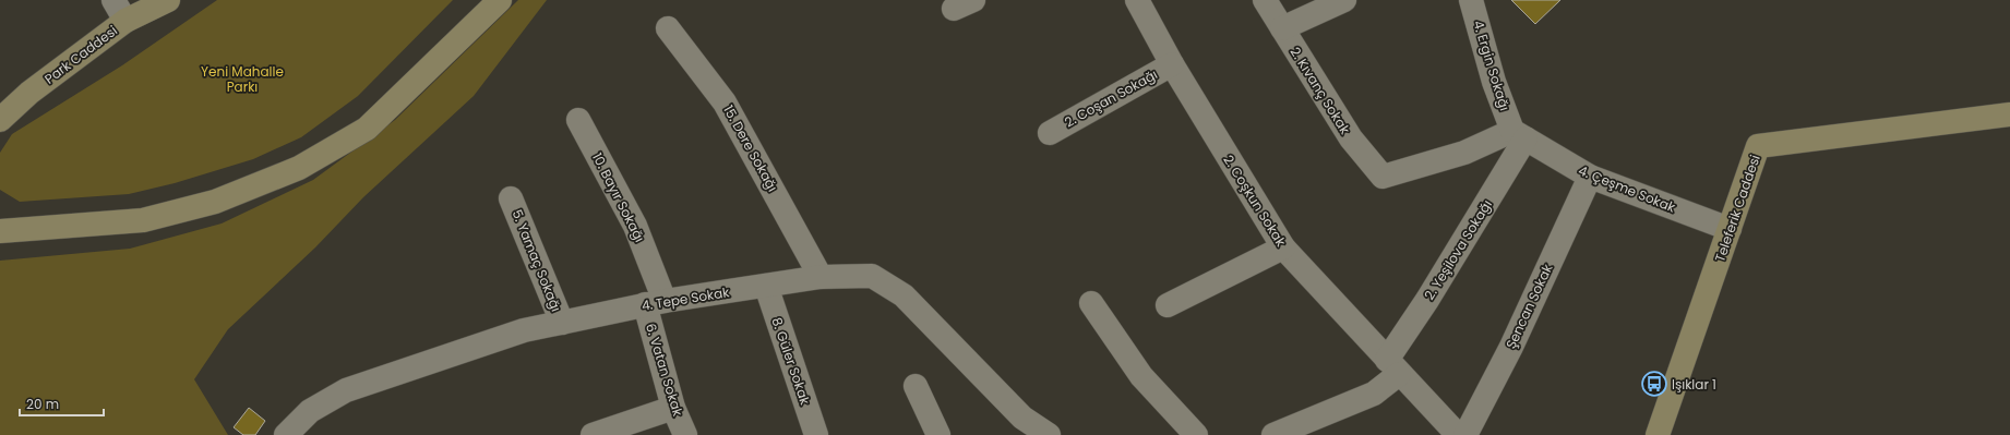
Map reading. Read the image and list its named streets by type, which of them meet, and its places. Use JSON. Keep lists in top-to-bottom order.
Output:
{
  "streets": {
    "main road": ["Park Caddesi", "Teleferik Caddesi"],
    "street": [
      "4. Ergin Sokağı",
      "2. Kıvanç Sokak",
      "2. Coşan Sokağı",
      "15. Dere Sokağı",
      "4. Çeşme Sokak",
      "10. Bayır Sokağı",
      "2. Coşkun Sokak",
      "2. Yeşilova Sokağı",
      "5. Yamaç Sokağı",
      "4. Tepe Sokak",
      "Şencan Sokak",
      "8. Güler Sokak",
      "6. Vatan Sokak"
    ]
  },
  "crossings": [
    ["4. Ergin Sokağı", "2. Kıvanç Sokak"],
    ["4. Ergin Sokağı", "4. Çeşme Sokak"],
    ["4. Ergin Sokağı", "2. Yeşilova Sokağı"],
    ["2. Kıvanç Sokak", "4. Çeşme Sokak"],
    ["2. Kıvanç Sokak", "2. Yeşilova Sokağı"],
    ["2. Coşan Sokağı", "2. Coşkun Sokak"],
    ["15. Dere Sokağı", "4. Tepe Sokak"],
    ["4. Çeşme Sokak", "Teleferik Caddesi"],
    ["4. Çeşme Sokak", "2. Yeşilova Sokağı"],
    ["4. Çeşme Sokak", "Şencan Sokak"],
    ["10. Bayır Sokağı", "4. Tepe Sokak"],
    ["10. Bayır Sokağı", "6. Vatan Sokak"],
    ["2. Coşkun Sokak", "2. Yeşilova Sokağı"],
    ["5. Yamaç Sokağı", "4. Tepe Sokak"],
    ["4. Tepe Sokak", "8. Güler Sokak"],
    ["4. Tepe Sokak", "6. Vatan Sokak"]
  ],
  "parks": ["Yeni Mahalle Parkı"],
  "places": {
    "bus stop": ["Işıklar 1"]
  },
  "scale_bar": "20 m"
}
